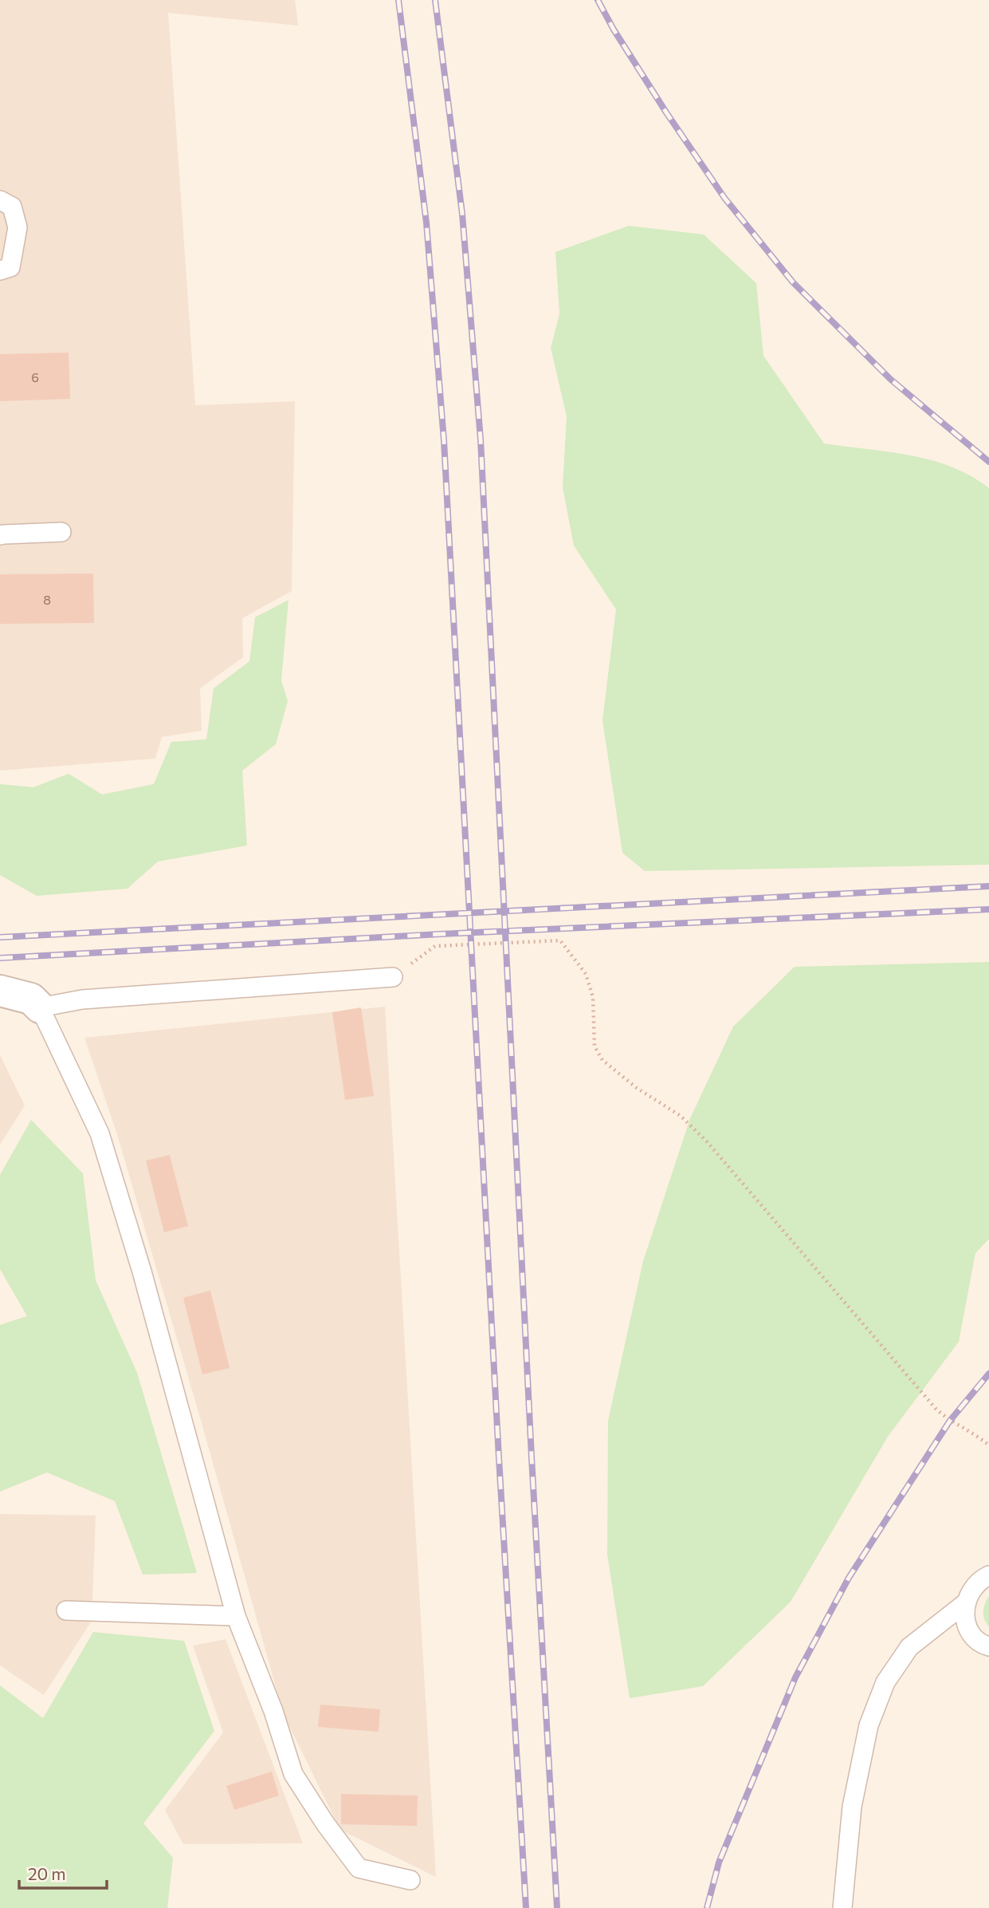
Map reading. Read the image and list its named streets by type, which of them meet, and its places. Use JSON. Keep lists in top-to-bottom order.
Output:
{
  "house_numbers": ["6", "8"],
  "scale_bar": "20 m"
}
